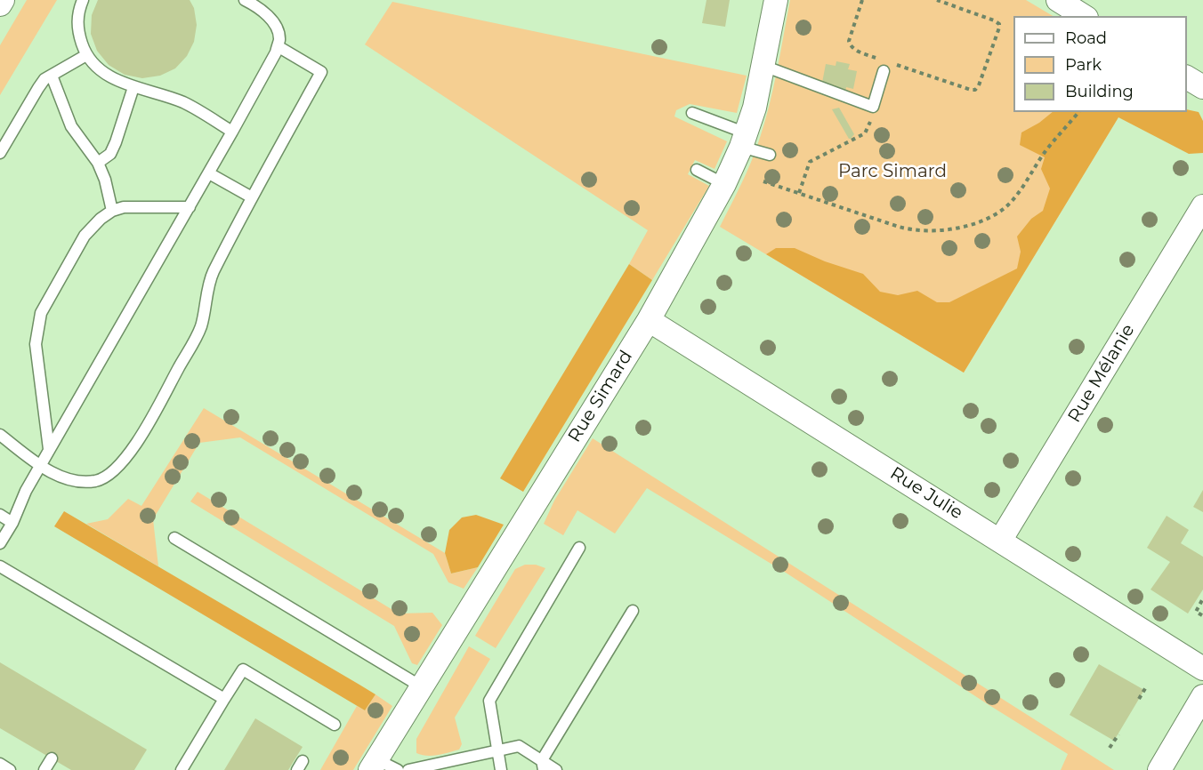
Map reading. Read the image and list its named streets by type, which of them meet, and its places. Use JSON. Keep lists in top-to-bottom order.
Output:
{
  "streets": {
    "street": ["Rue Mélanie", "Rue Simard", "Rue Julie"]
  },
  "crossings": [
    ["Rue Mélanie", "Rue Julie"],
    ["Rue Simard", "Rue Julie"]
  ],
  "parks": ["Parc Simard"],
  "legend": ["Road", "Park", "Building"]
}
